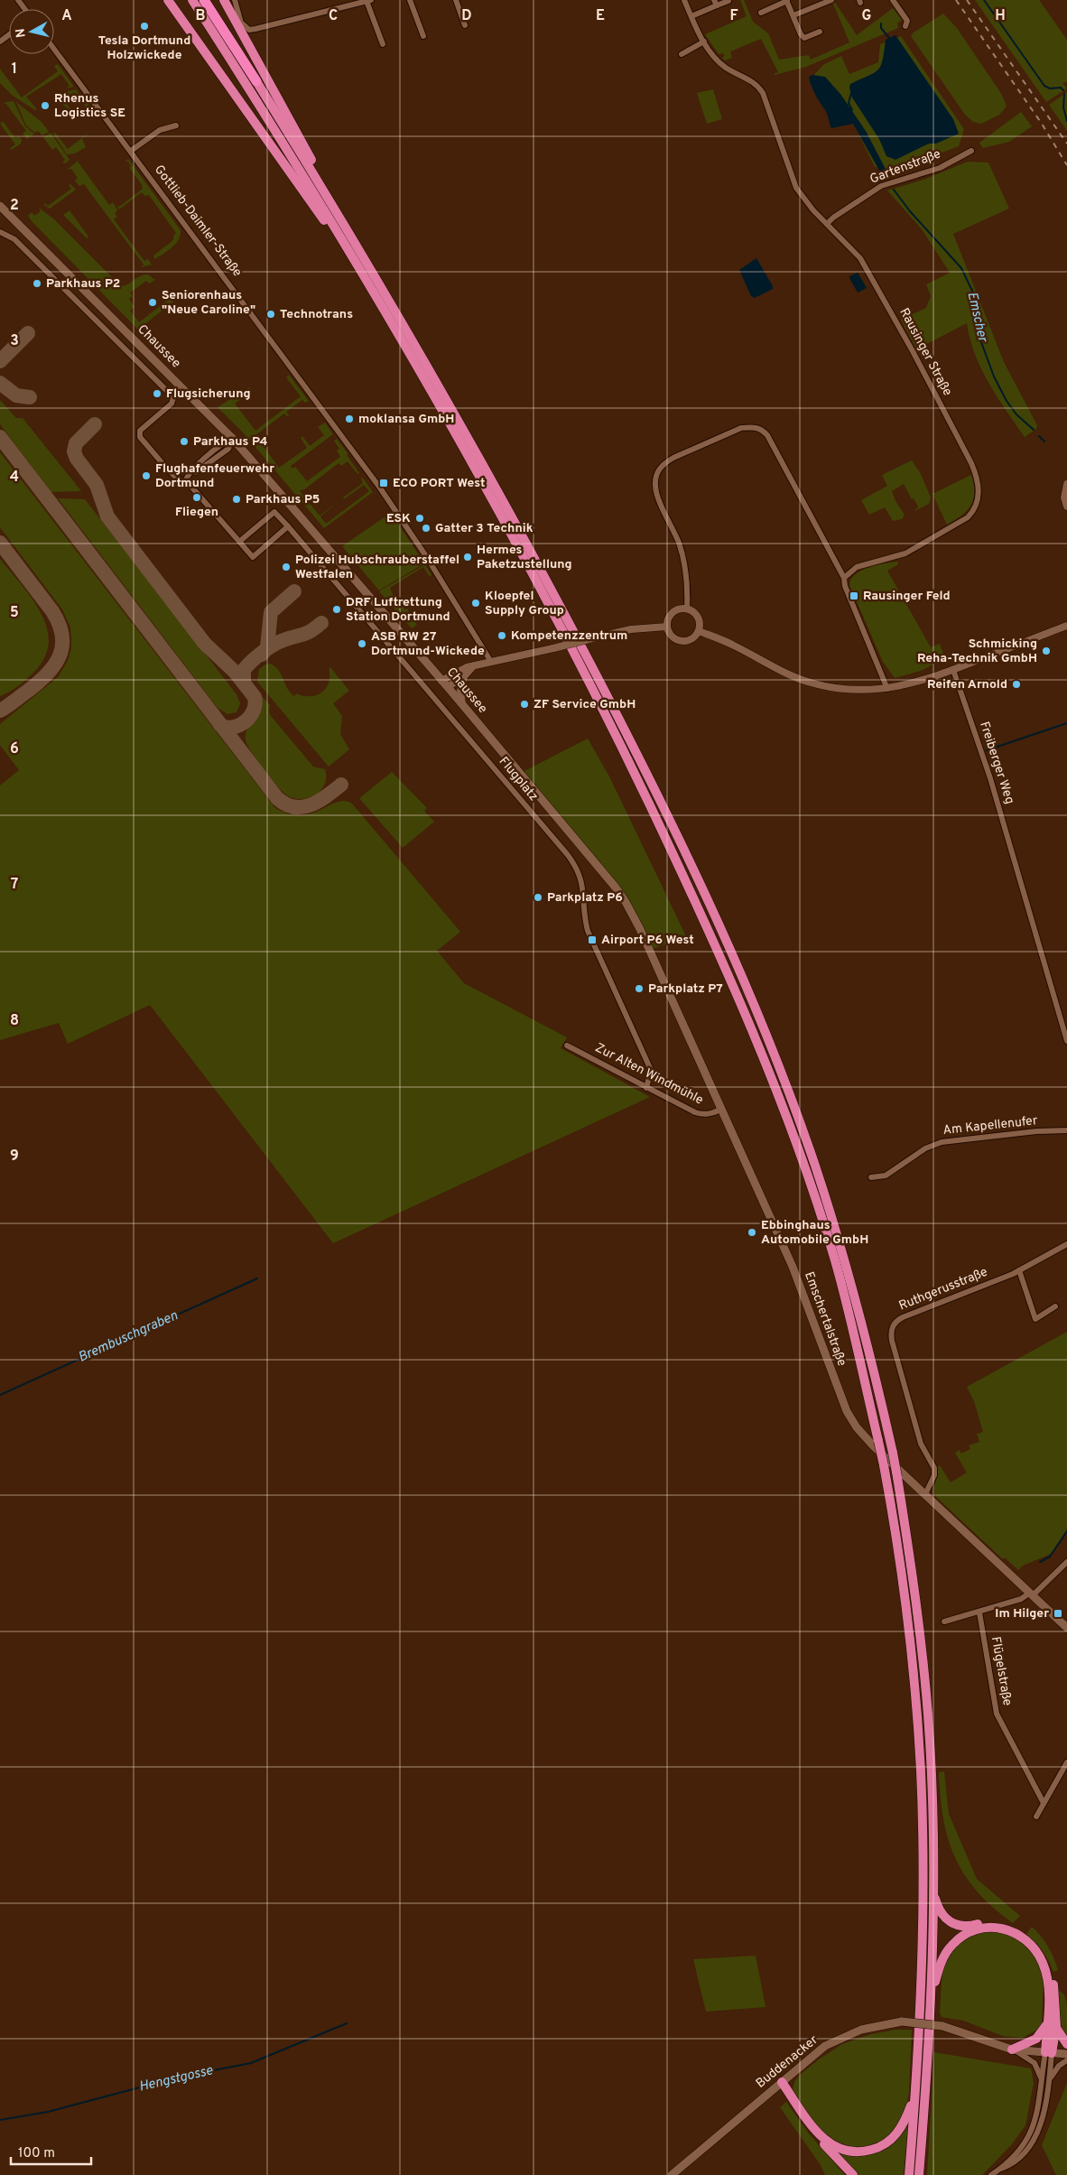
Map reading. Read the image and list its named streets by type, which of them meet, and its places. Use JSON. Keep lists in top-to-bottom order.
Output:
{
  "streets": {
    "main road": ["Chaussee", "Emschertalstraße", "Buddenacker"],
    "street": [
      "Gartenstraße",
      "Gottlieb-Daimler-Straße",
      "Rausinger Straße",
      "Freiberger Weg",
      "Flugplatz",
      "Zur Alten Windmühle",
      "Am Kapellenufer",
      "Ruthgerusstraße",
      "Flügelstraße"
    ]
  },
  "crossings": [
    ["Gartenstraße", "Rausinger Straße"],
    ["Chaussee", "Emschertalstraße"],
    ["Flugplatz", "Zur Alten Windmühle"],
    ["Zur Alten Windmühle", "Emschertalstraße"],
    ["Ruthgerusstraße", "Emschertalstraße"]
  ],
  "water": ["Emscher", "Brembuschgraben", "Hengstgosse"],
  "places": {
    "other": [
      "Tesla Dortmund Holzwickede",
      "Rhenus Logistics SE",
      "Parkhaus P2",
      "Seniorenhaus \"Neue Caroline\"",
      "Technotrans",
      "Flugsicherung",
      "moklansa GmbH",
      "Parkhaus P4",
      "Flughafenfeuerwehr Dortmund",
      "Fliegen",
      "Parkhaus P5",
      "ESK",
      "Gatter 3 Technik",
      "Hermes Paketzustellung",
      "Polizei Hubschrauberstaffel Westfalen",
      "Kloepfel Supply Group",
      "DRF Luftrettung Station Dortmund",
      "Kompetenzzentrum",
      "ASB RW 27 Dortmund-Wickede",
      "Schmicking Reha-Technik GmbH",
      "Reifen Arnold",
      "ZF Service GmbH",
      "Parkplatz P6",
      "Parkplatz P7",
      "Ebbinghaus Automobile GmbH"
    ],
    "transit": [
      "ECO PORT West",
      "Rausinger Feld",
      "Airport P6 West",
      "Im Hilger"
    ]
  },
  "scale_bar": "100 m",
  "north": "left",
  "grid": {
    "columns": [
      "A",
      "B",
      "C",
      "D",
      "E",
      "F",
      "G",
      "H"
    ],
    "rows": [
      "1",
      "2",
      "3",
      "4",
      "5",
      "6",
      "7",
      "8",
      "9"
    ]
  }
}
